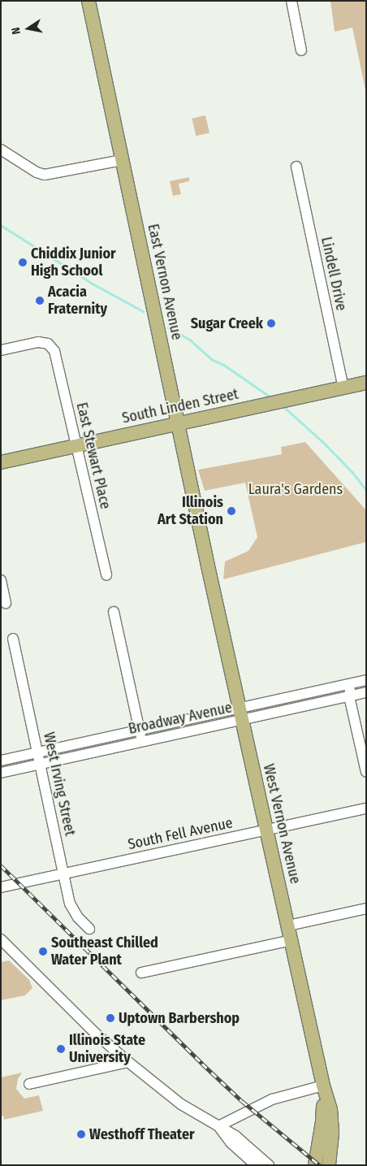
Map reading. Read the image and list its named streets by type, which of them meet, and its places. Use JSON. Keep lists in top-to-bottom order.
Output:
{
  "streets": {
    "main road": ["East Vernon Avenue", "South Linden Street", "West Vernon Avenue"],
    "street": [
      "Lindell Drive",
      "East Stewart Place",
      "Broadway Avenue",
      "West Irving Street",
      "South Fell Avenue"
    ]
  },
  "crossings": [
    ["Lindell Drive", "South Linden Street"],
    ["East Vernon Avenue", "South Linden Street"],
    ["East Vernon Avenue", "West Vernon Avenue"],
    ["South Linden Street", "East Stewart Place"],
    ["Broadway Avenue", "West Irving Street"],
    ["Broadway Avenue", "West Vernon Avenue"],
    ["West Irving Street", "South Fell Avenue"],
    ["West Vernon Avenue", "South Fell Avenue"]
  ],
  "parks": ["Laura's Gardens"],
  "places": [
    "Chiddix Junior High School",
    "Acacia Fraternity",
    "Sugar Creek",
    "Illinois Art Station",
    "Southeast Chilled Water Plant",
    "Uptown Barbershop",
    "Illinois State University",
    "Westhoff Theater"
  ],
  "north": "left"
}
